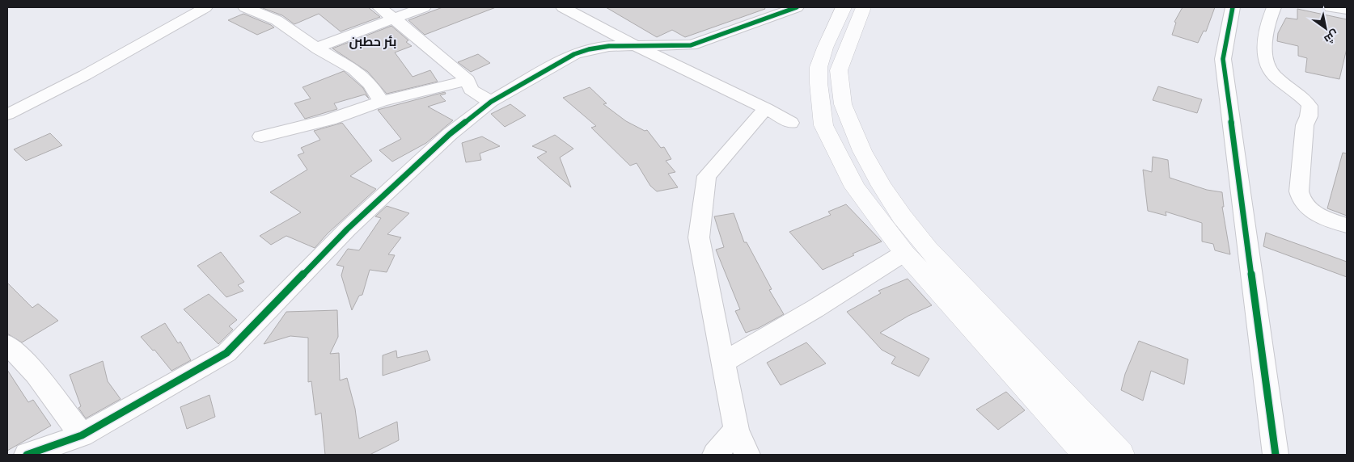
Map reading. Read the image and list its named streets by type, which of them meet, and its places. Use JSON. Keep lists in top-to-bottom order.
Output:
{
  "districts": ["بئر حطبن"],
  "north": "bottom right"
}
